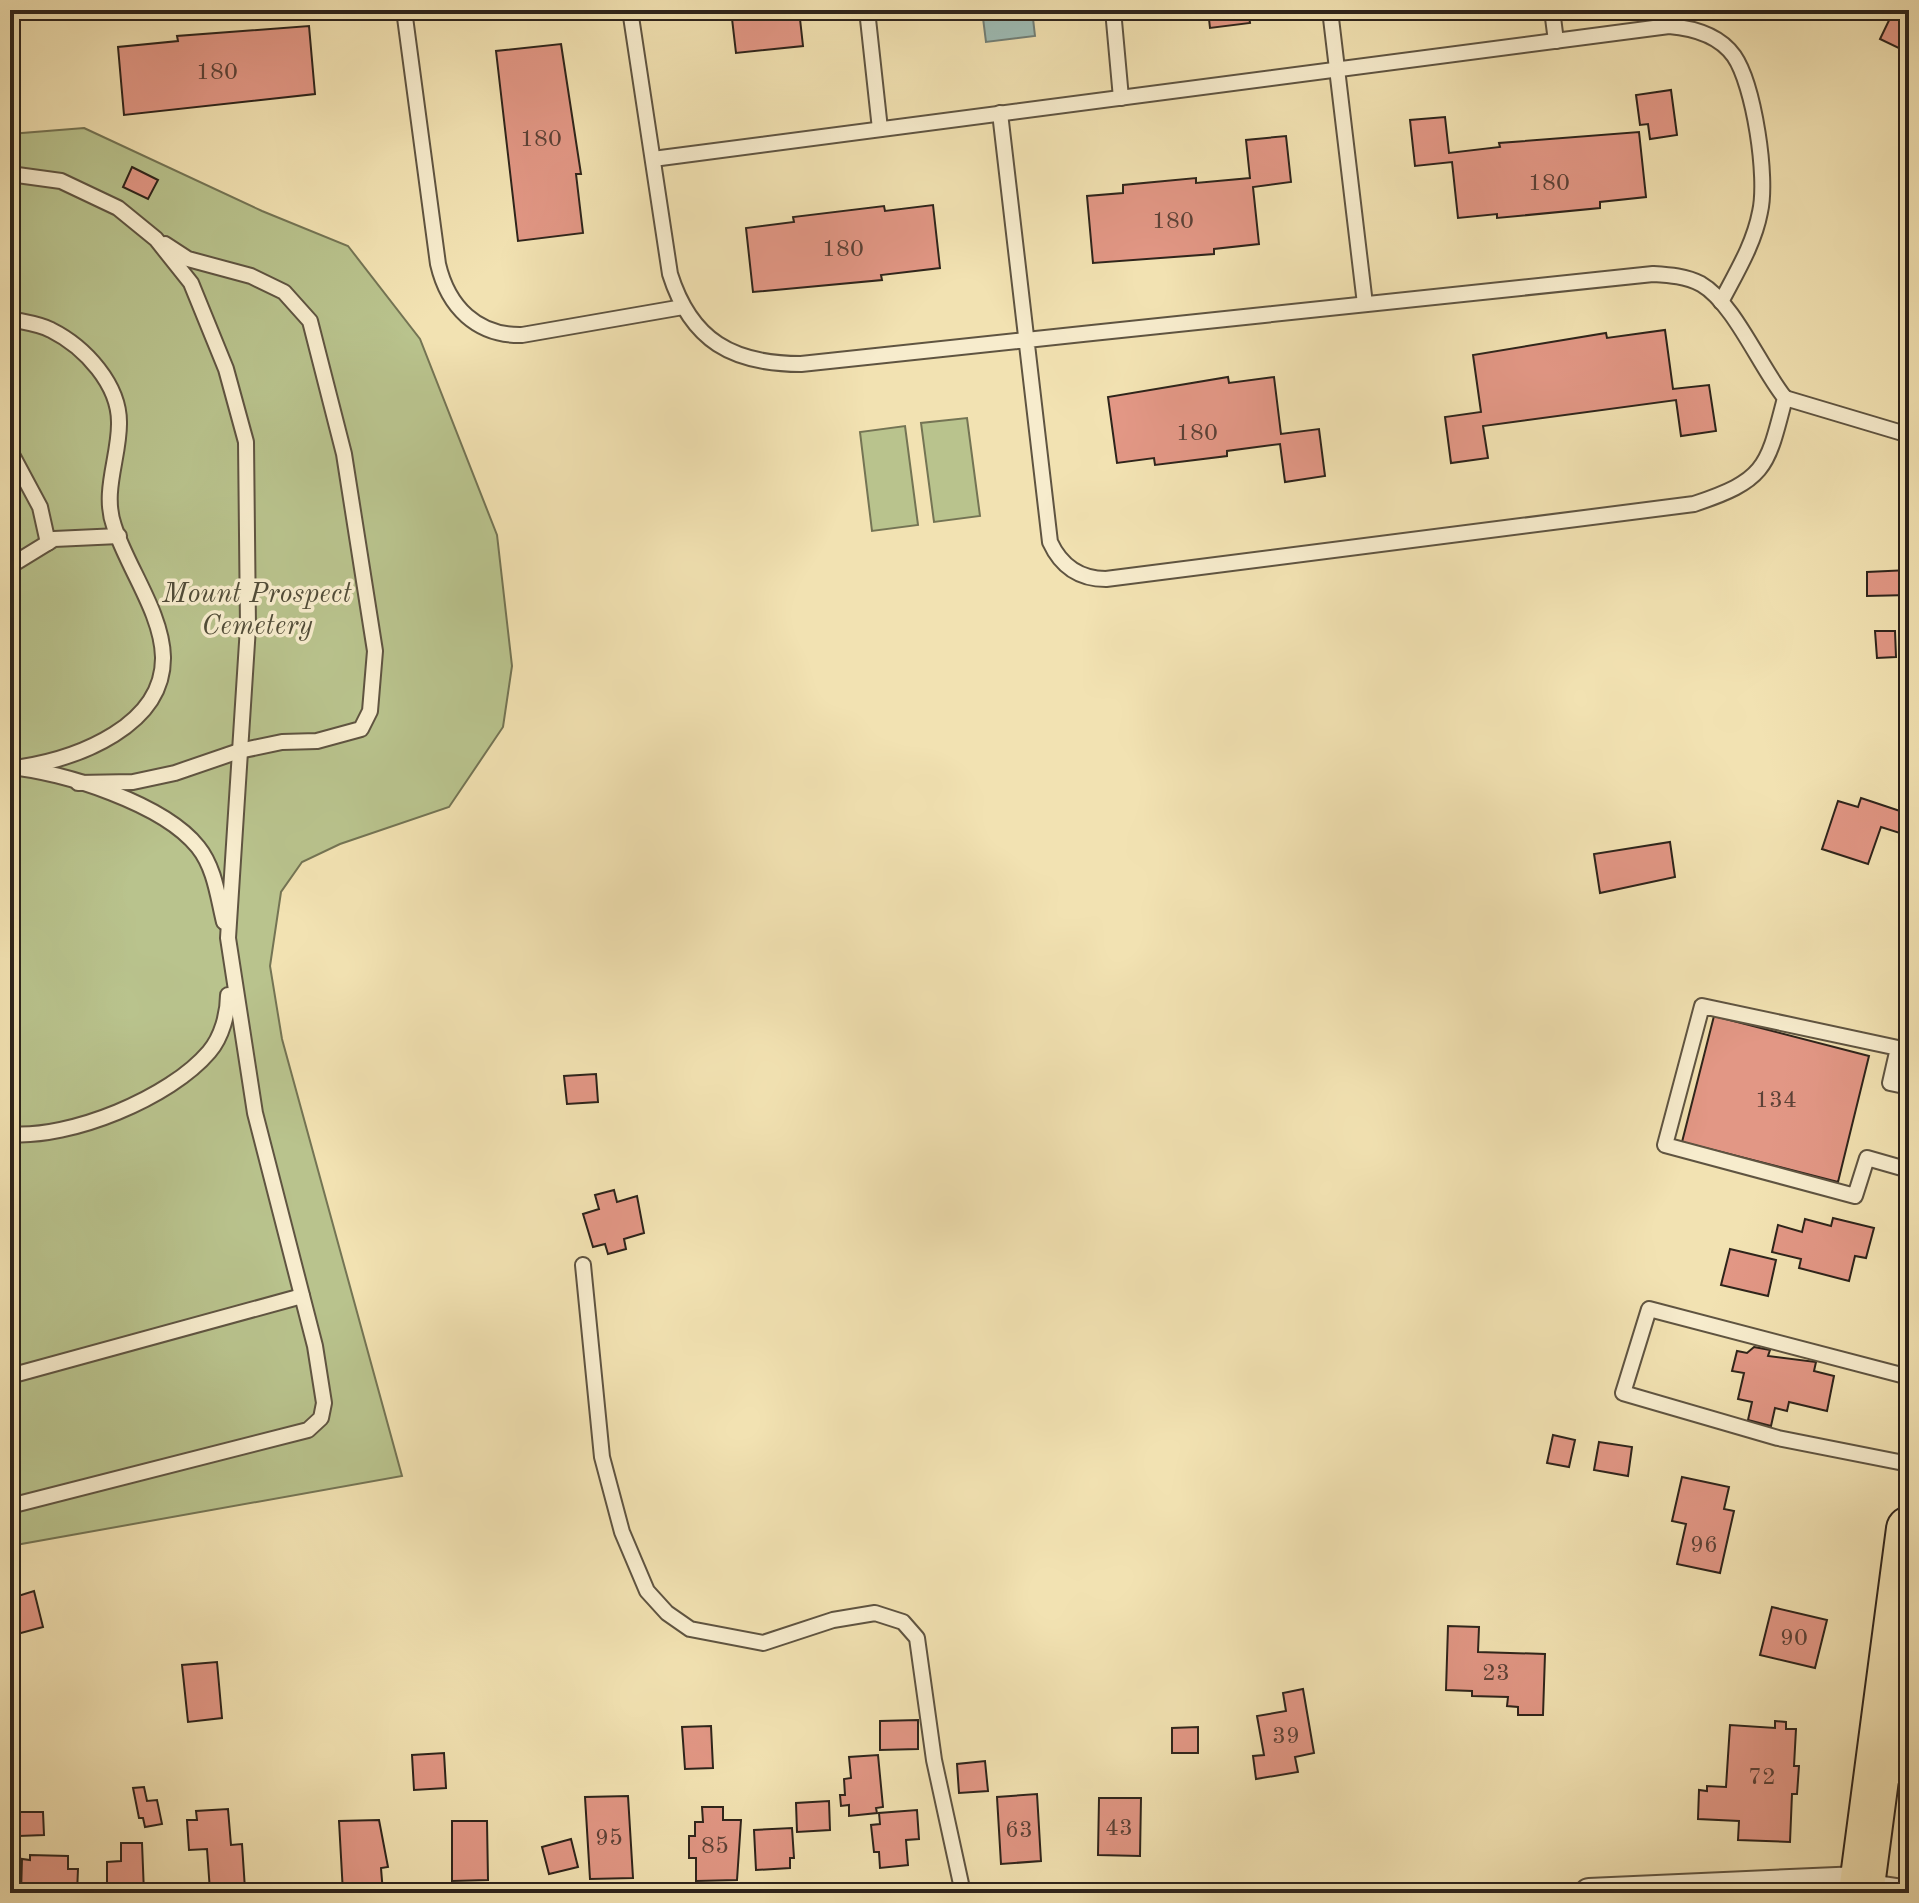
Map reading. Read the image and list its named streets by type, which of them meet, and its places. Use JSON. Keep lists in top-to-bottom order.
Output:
{
  "parks": ["Mount Prospect Cemetery"],
  "house_numbers": [
    "180",
    "180",
    "180",
    "180",
    "180",
    "180",
    "134",
    "96",
    "90",
    "23",
    "39",
    "72",
    "43",
    "63",
    "95",
    "85"
  ]
}
